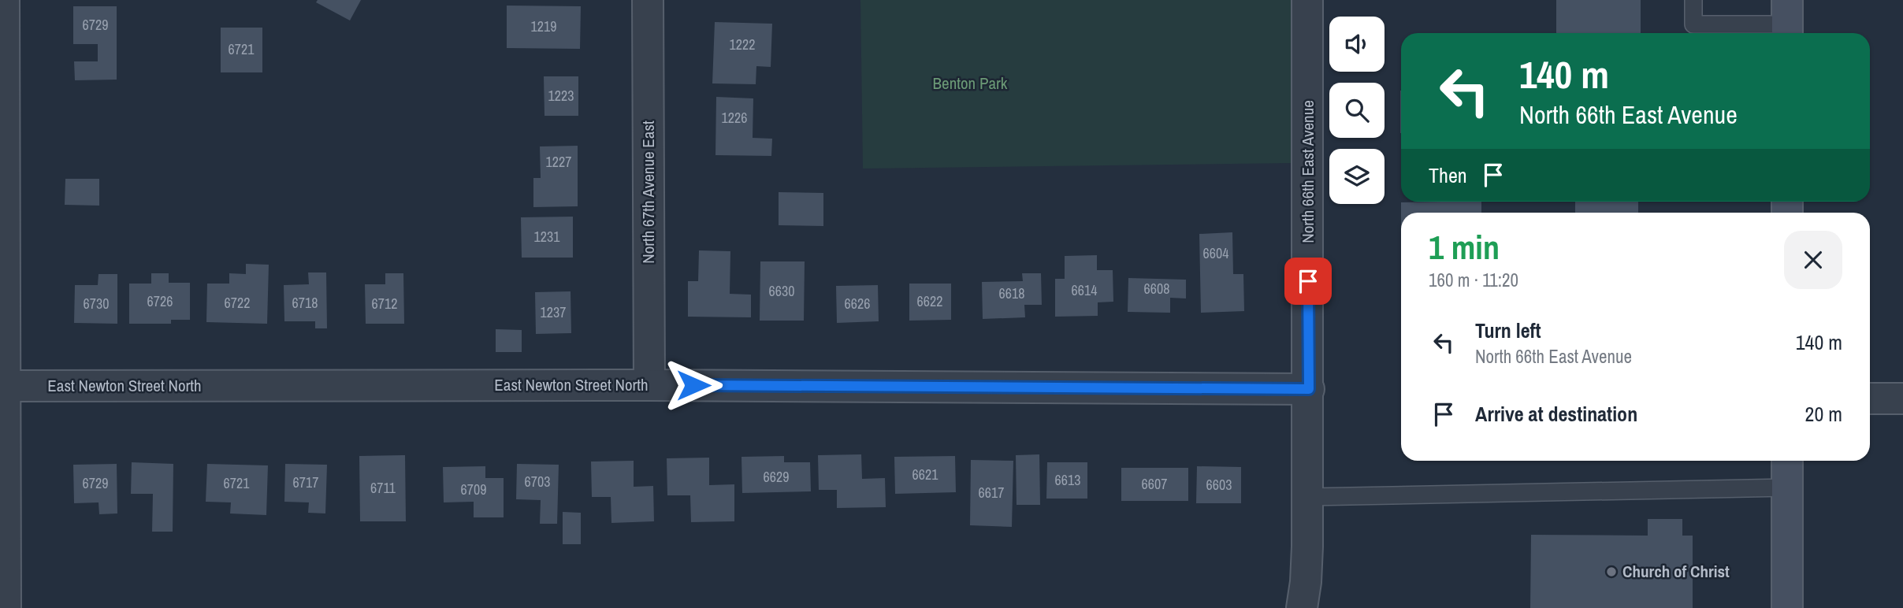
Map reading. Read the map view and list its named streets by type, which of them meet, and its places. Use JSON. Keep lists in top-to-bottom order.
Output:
{
  "streets": {
    "street": ["North 66th East Avenue", "North 67th Avenue East", "East Newton Street North"]
  },
  "crossings": [
    ["North 66th East Avenue", "East Newton Street North"],
    ["North 67th Avenue East", "East Newton Street North"]
  ],
  "parks": ["Benton Park"],
  "places": ["Church of Christ"],
  "house_numbers": [
    "6729",
    "1219",
    "1222",
    "6721",
    "1223",
    "1226",
    "1227",
    "1231",
    "6604",
    "6608",
    "6614",
    "6630",
    "6618",
    "6726",
    "6622",
    "6722",
    "6718",
    "6730",
    "6712",
    "6626",
    "1237",
    "6621",
    "6629",
    "6613",
    "6703",
    "6717",
    "6729",
    "6721",
    "6607",
    "6603",
    "6711",
    "6709",
    "6617"
  ],
  "page": {
    "turn": ["140 m", "North 66th East Avenue"],
    "then": "Then",
    "heading": ["1 min", "160 m · 11:20"],
    "list": [
      {
        "name": "Turn left",
        "note": "North 66th East Avenue",
        "value": "140 m"
      },
      {
        "name": "Arrive at destination",
        "value": "20 m"
      }
    ]
  }
}
